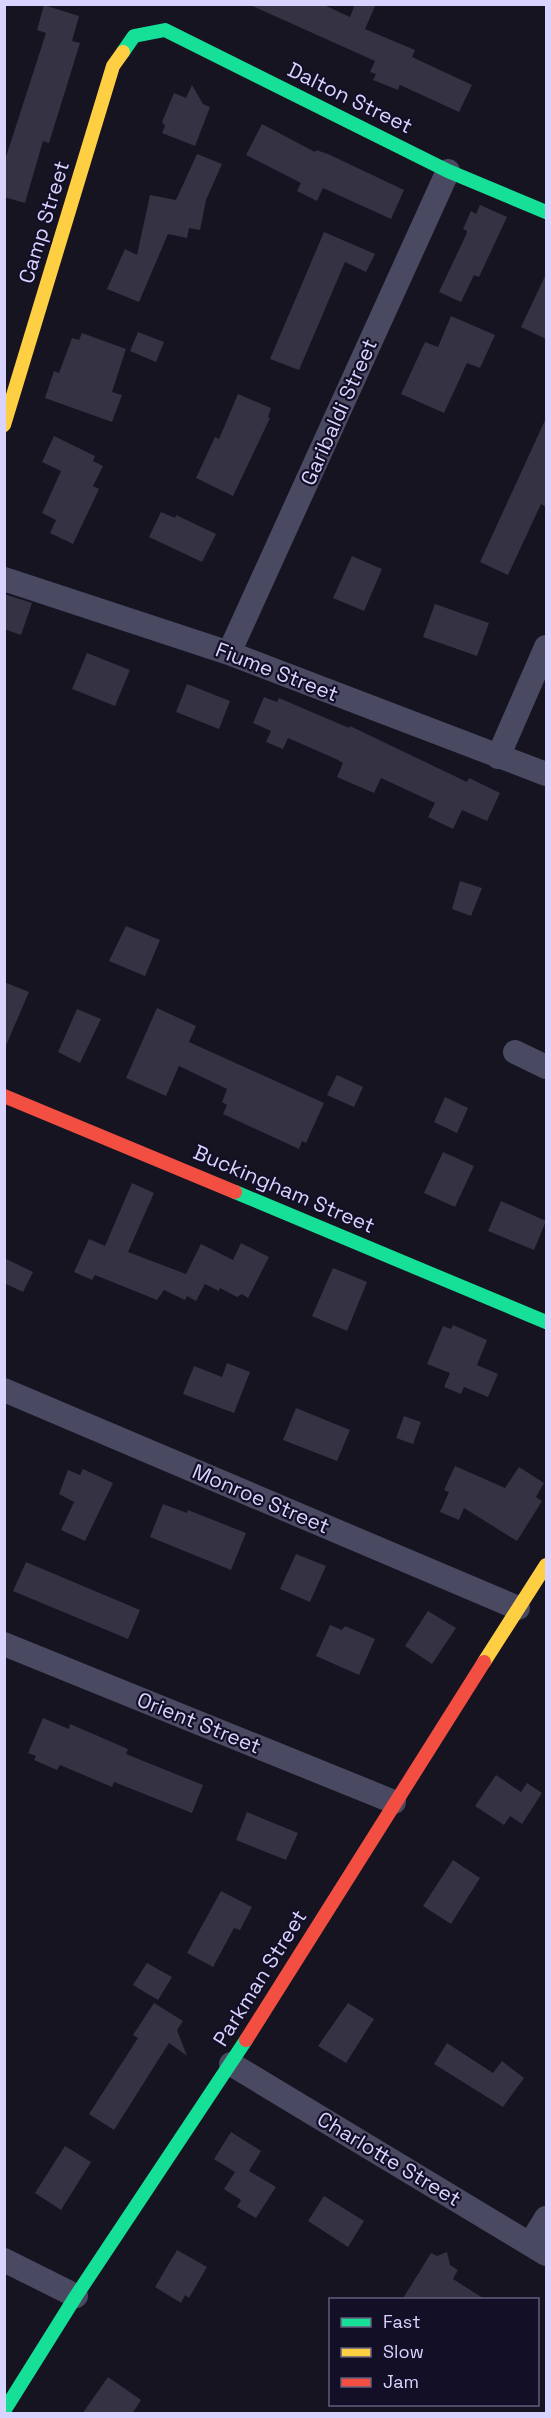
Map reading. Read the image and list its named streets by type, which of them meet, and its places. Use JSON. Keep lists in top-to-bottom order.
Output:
{
  "streets": {
    "street": [
      "Dalton Street",
      "Camp Street",
      "Garibaldi Street",
      "Fiume Street",
      "Buckingham Street",
      "Monroe Street",
      "Orient Street",
      "Parkman Street",
      "Charlotte Street"
    ]
  },
  "crossings": [
    ["Dalton Street", "Camp Street"],
    ["Dalton Street", "Garibaldi Street"],
    ["Garibaldi Street", "Fiume Street"],
    ["Monroe Street", "Parkman Street"],
    ["Orient Street", "Parkman Street"],
    ["Parkman Street", "Charlotte Street"]
  ],
  "legend": ["Fast", "Slow", "Jam"]
}
